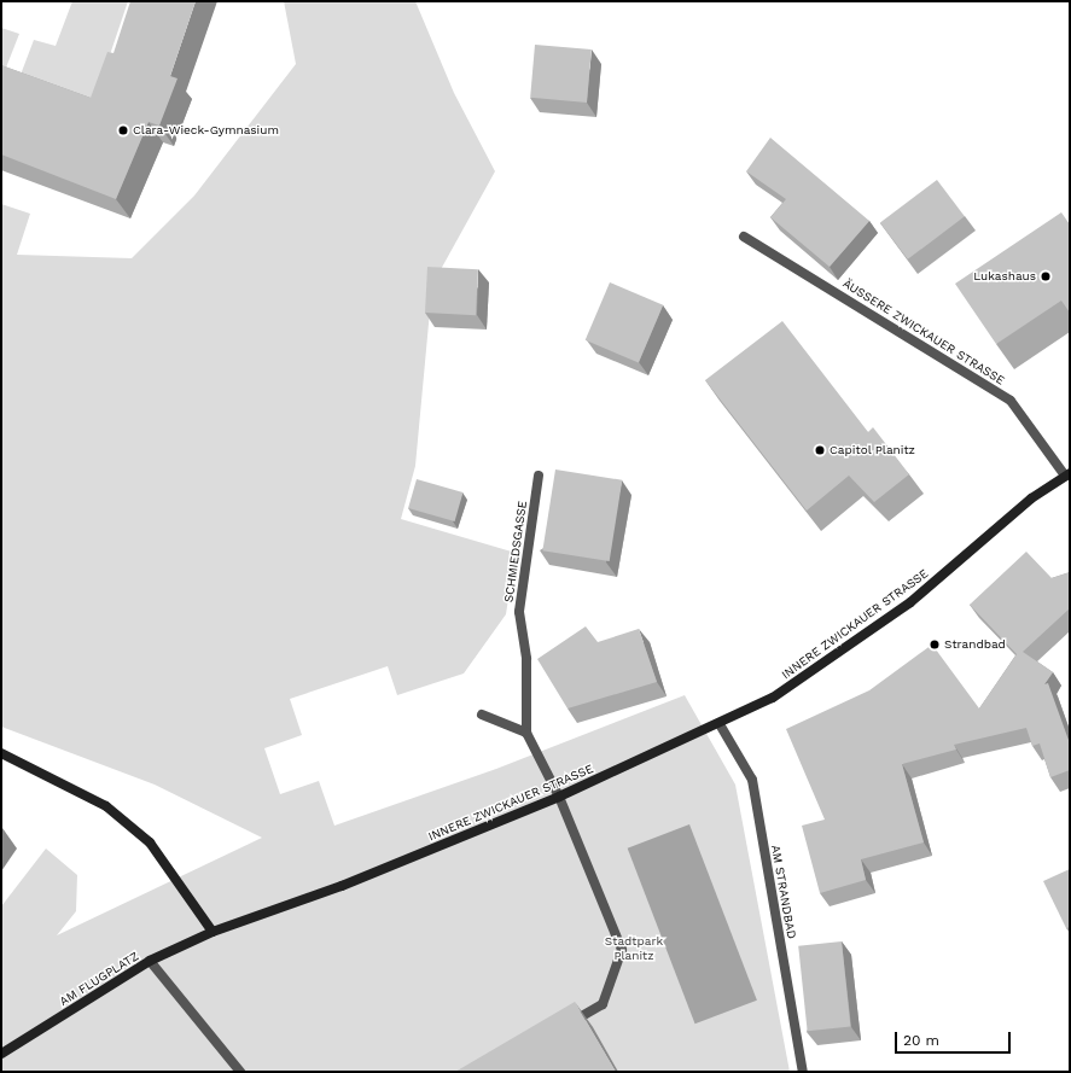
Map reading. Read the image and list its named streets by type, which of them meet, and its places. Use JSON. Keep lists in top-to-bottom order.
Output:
{
  "streets": {
    "main road": ["ÄUSSERE ZWICKAUER STRASSE", "INNERE ZWICKAUER STRASSE", "AM FLUGPLATZ"],
    "street": ["SCHMIEDSGASSE", "AM STRANDBAD"]
  },
  "crossings": [
    ["ÄUSSERE ZWICKAUER STRASSE", "INNERE ZWICKAUER STRASSE"],
    ["SCHMIEDSGASSE", "INNERE ZWICKAUER STRASSE"],
    ["INNERE ZWICKAUER STRASSE", "AM STRANDBAD"],
    ["INNERE ZWICKAUER STRASSE", "AM FLUGPLATZ"]
  ],
  "parks": ["Stadtpark Planitz"],
  "places": [
    "Clara-Wieck-Gymnasium",
    "Lukashaus",
    "Capitol Planitz",
    "Strandbad"
  ],
  "scale_bar": "20 m"
}
